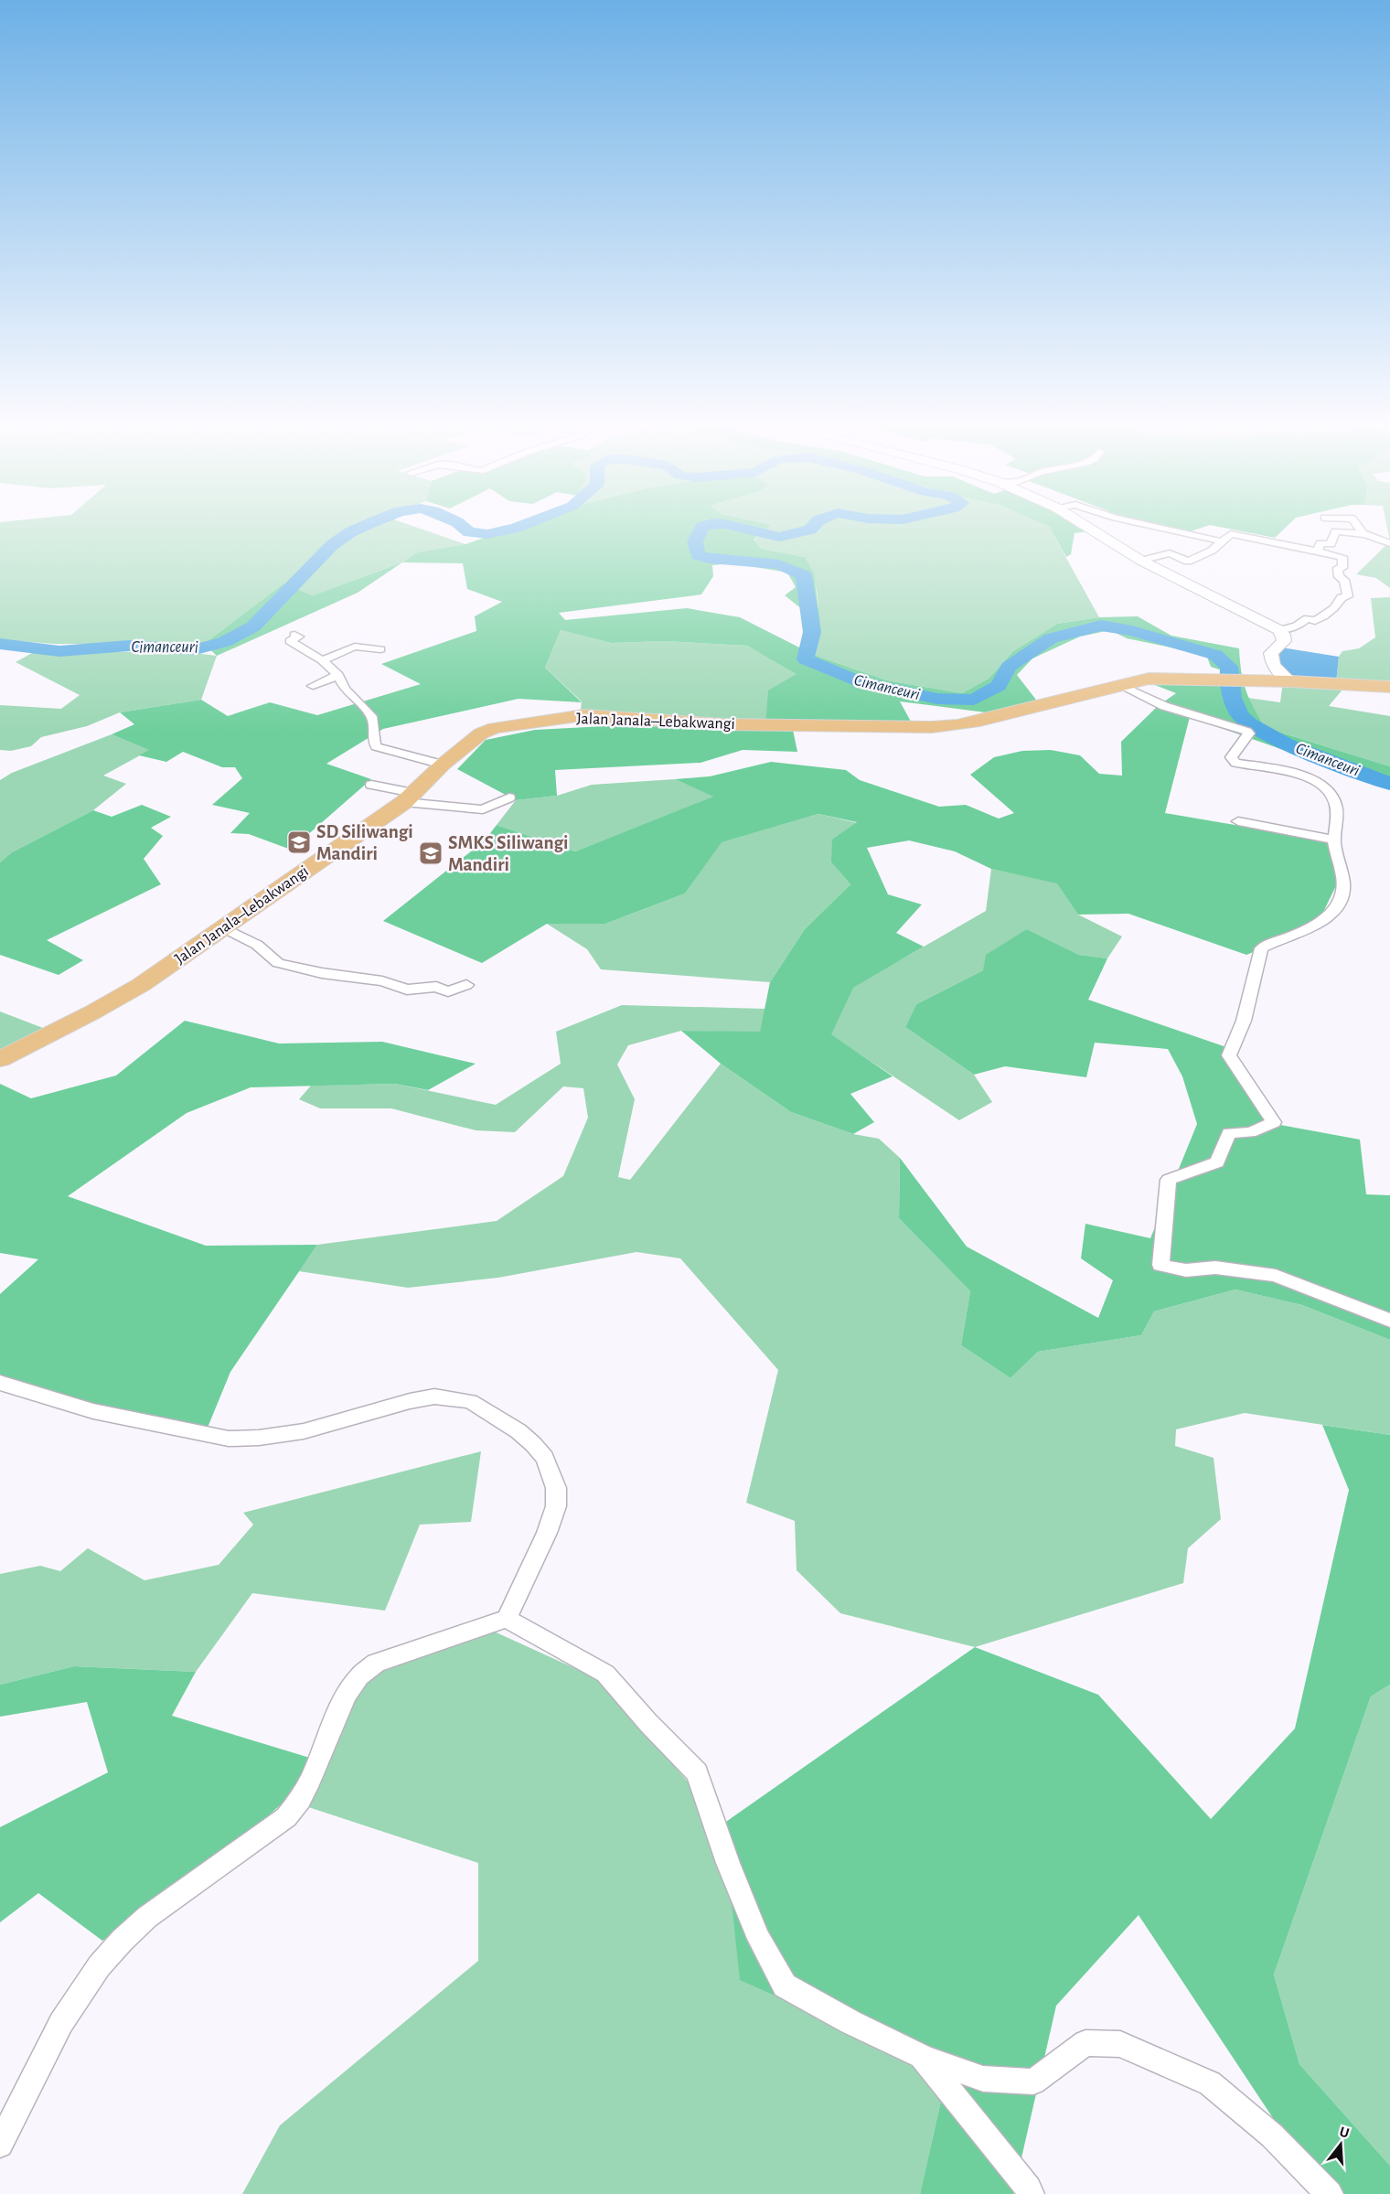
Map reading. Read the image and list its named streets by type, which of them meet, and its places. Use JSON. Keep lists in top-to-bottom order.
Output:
{
  "streets": {
    "main road": ["Jalan Janala–Lebakwangi"]
  },
  "water": ["Cimanceuri"],
  "places": {
    "school or university": ["SD Siliwangi Mandiri", "SMKS Siliwangi Mandiri"]
  },
  "north": "top"
}
